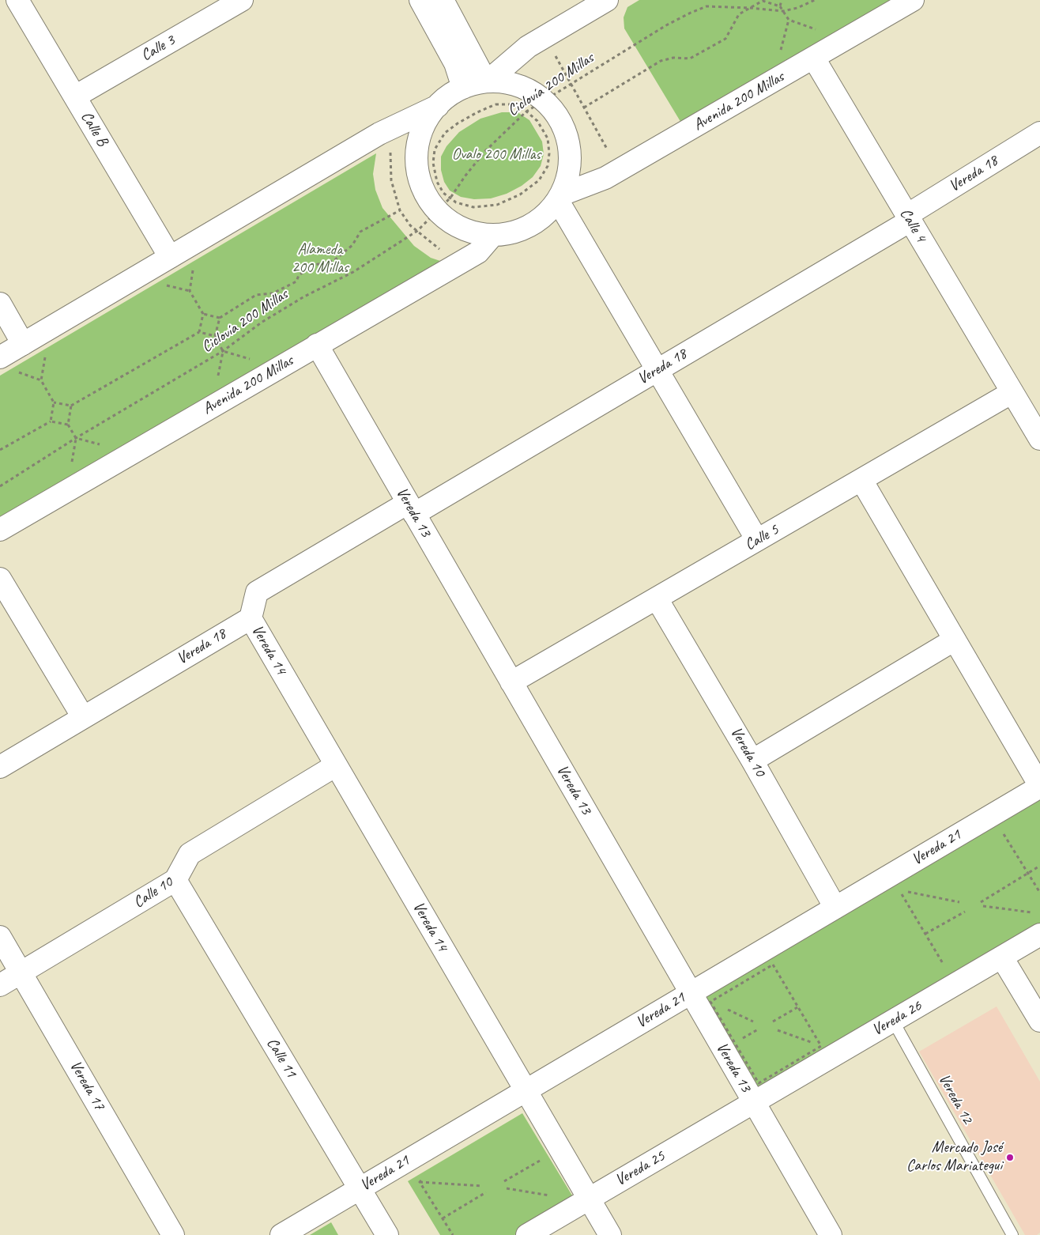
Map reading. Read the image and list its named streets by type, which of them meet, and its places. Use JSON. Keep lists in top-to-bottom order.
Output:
{
  "streets": {
    "street": [
      "Calle 3",
      "Avenida 200 Millas",
      "Calle B",
      "Vereda 18",
      "Calle 4",
      "Vereda 13",
      "Calle 5",
      "Vereda 14",
      "Vereda 10",
      "Vereda 21",
      "Calle 10",
      "Vereda 26",
      "Calle 11",
      "Vereda 17",
      "Vereda 25"
    ],
    "lane": ["Vereda 12"],
    "path": ["Ciclovía 200 Millas"]
  },
  "crossings": [
    ["Calle 3", "Calle B"],
    ["Avenida 200 Millas", "Calle 4"],
    ["Avenida 200 Millas", "Vereda 13"],
    ["Vereda 18", "Calle 4"],
    ["Vereda 18", "Vereda 13"],
    ["Vereda 18", "Vereda 14"],
    ["Calle 4", "Calle 5"],
    ["Vereda 13", "Calle 5"],
    ["Vereda 13", "Vereda 21"],
    ["Vereda 13", "Vereda 26"],
    ["Vereda 13", "Vereda 25"],
    ["Calle 5", "Vereda 10"],
    ["Vereda 14", "Vereda 21"],
    ["Vereda 14", "Calle 10"],
    ["Vereda 14", "Vereda 25"],
    ["Vereda 10", "Vereda 21"],
    ["Vereda 21", "Calle 11"],
    ["Calle 10", "Calle 11"],
    ["Calle 10", "Vereda 17"],
    ["Vereda 26", "Vereda 12"],
    ["Vereda 26", "Vereda 25"]
  ],
  "parks": ["Ovalo 200 Millas", "Alameda 200 Millas"],
  "places": ["Mercado José Carlos Mariategui"]
}
